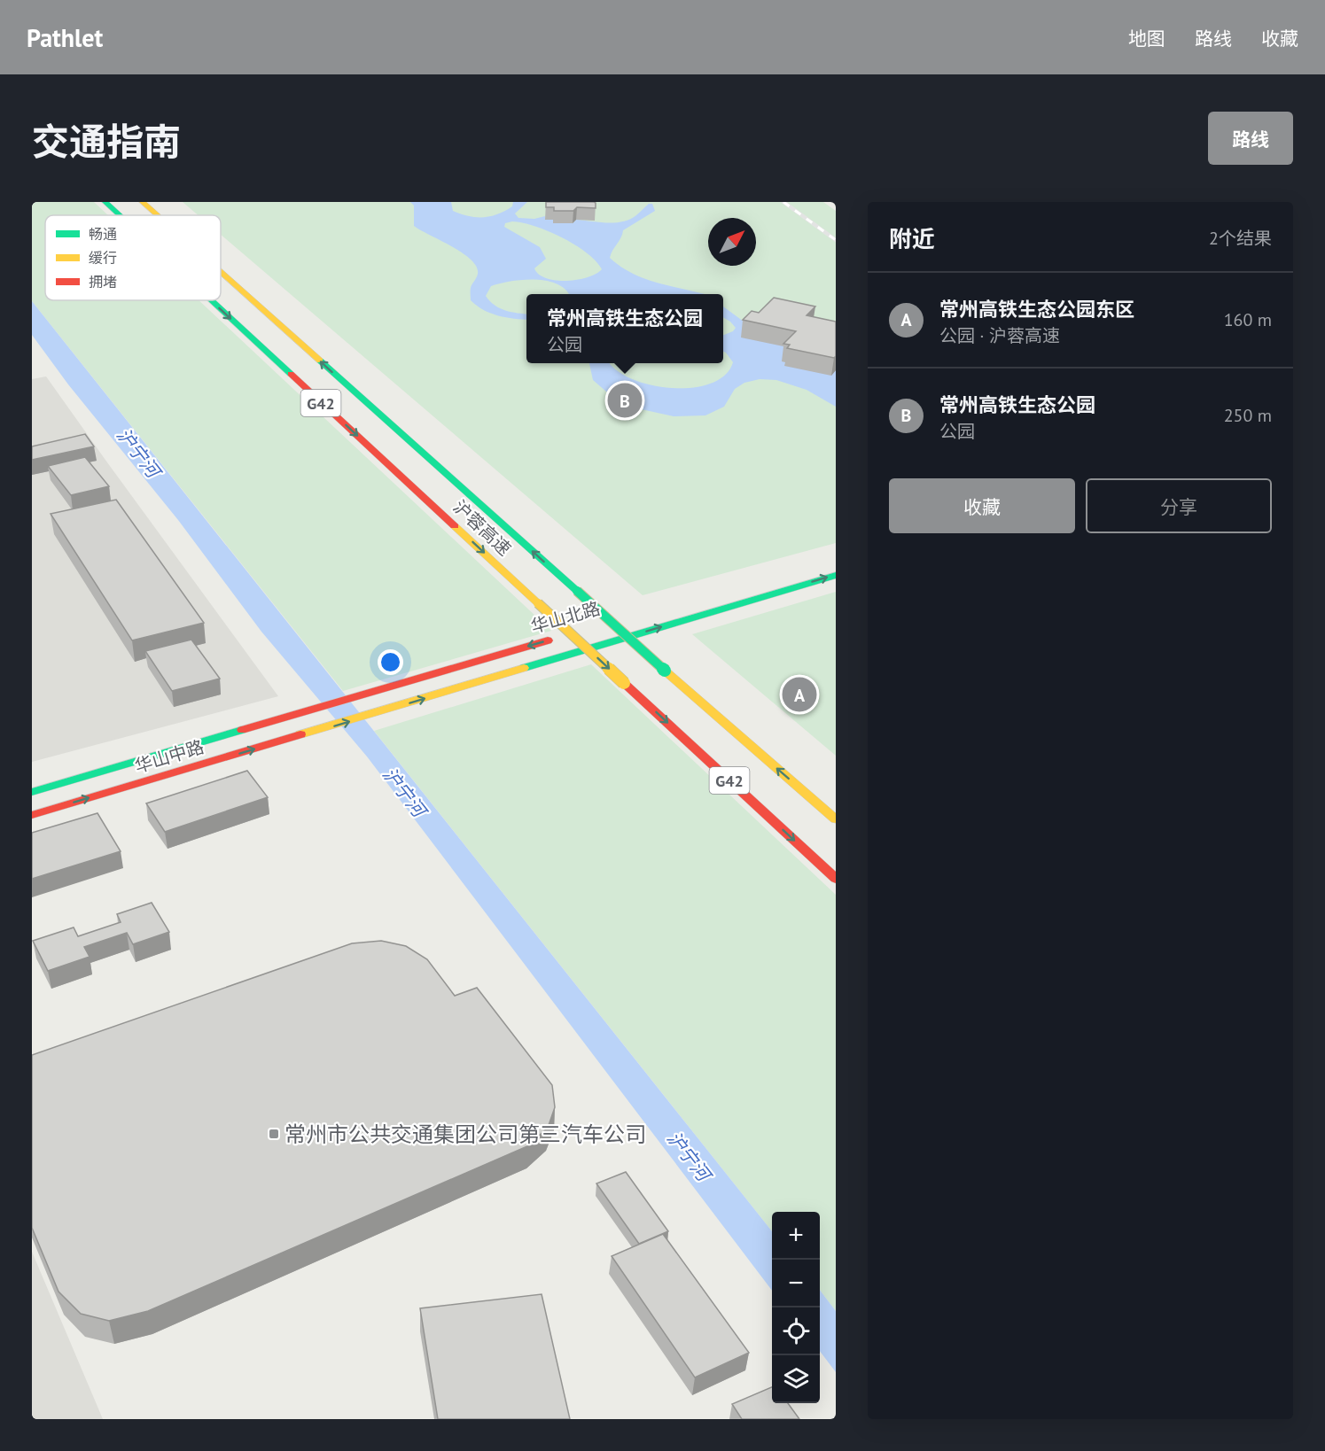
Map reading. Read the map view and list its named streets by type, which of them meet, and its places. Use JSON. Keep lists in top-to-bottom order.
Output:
{
  "streets": {
    "main road": [
      "G42",
      "沪蓉高速",
      "华山北路",
      "华山中路"
    ]
  },
  "crossings": [
    ["华山北路", "华山中路"]
  ],
  "water": ["沪宁河"],
  "places": {
    "transit": ["常州市公共交通集团公司第三汽车公司"]
  },
  "legend": ["畅通", "缓行", "拥堵"],
  "north": "top right",
  "page": {
    "header": "Pathlet",
    "nav": ["地图", "路线", "收藏"],
    "title": "交通指南",
    "buttons": [
      "路线",
      ["收藏", "分享"]
    ],
    "heading": ["附近", "2个结果"],
    "list": [
      {
        "mark": "A",
        "name": "常州高铁生态公园东区",
        "note": "公园 · 沪蓉高速",
        "value": "160 m"
      },
      {
        "mark": "B",
        "name": "常州高铁生态公园",
        "note": "公园",
        "value": "250 m"
      }
    ],
    "popup": ["常州高铁生态公园", "公园"],
    "pins": ["B", "A"],
    "map_buttons": ["+", "−"]
  }
}
